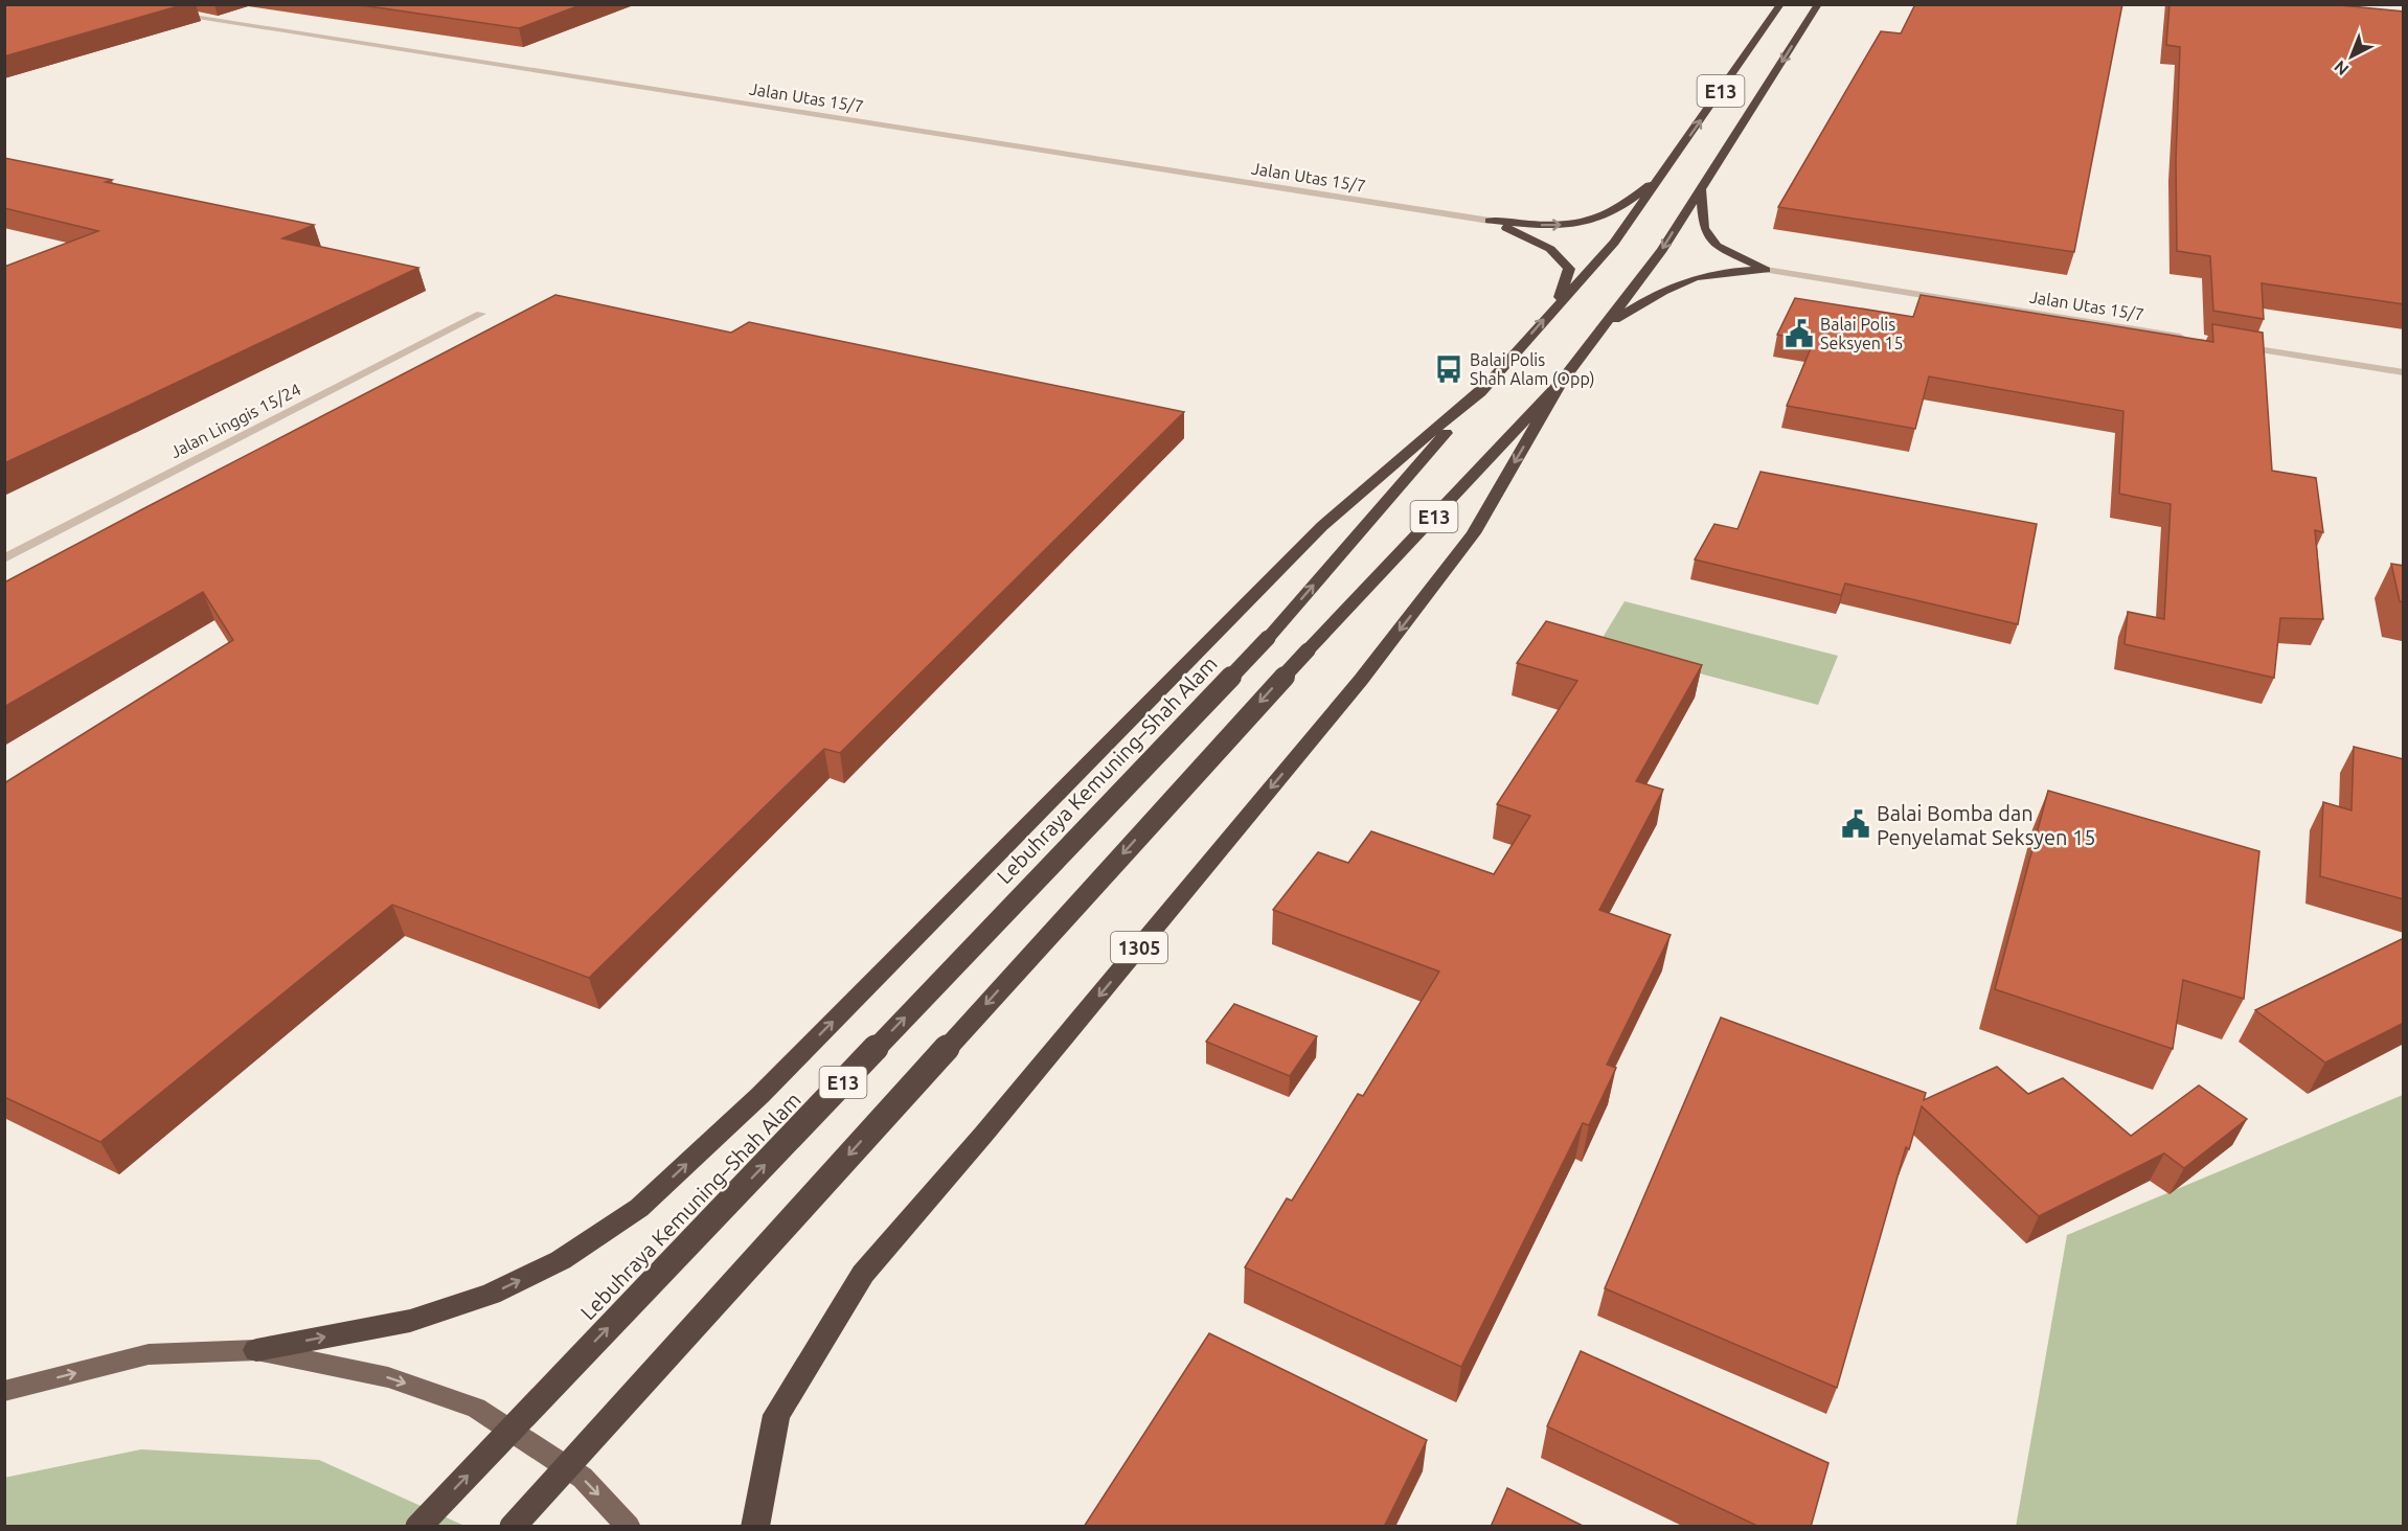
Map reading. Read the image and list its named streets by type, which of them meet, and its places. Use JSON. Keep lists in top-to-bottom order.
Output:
{
  "streets": {
    "highway": ["E13", "Lebuhraya Kemuning–Shah Alam", "1305"],
    "street": ["Jalan Utas 15/7", "Jalan Linggis 15/24"]
  },
  "crossings": [
    ["E13", "1305"]
  ],
  "places": {
    "public building": ["Balai Polis Seksyen 15", "Balai Bomba dan Penyelamat Seksyen 15"],
    "bus stop": ["Balai Polis Shah Alam (Opp)"]
  },
  "north": "bottom left"
}
